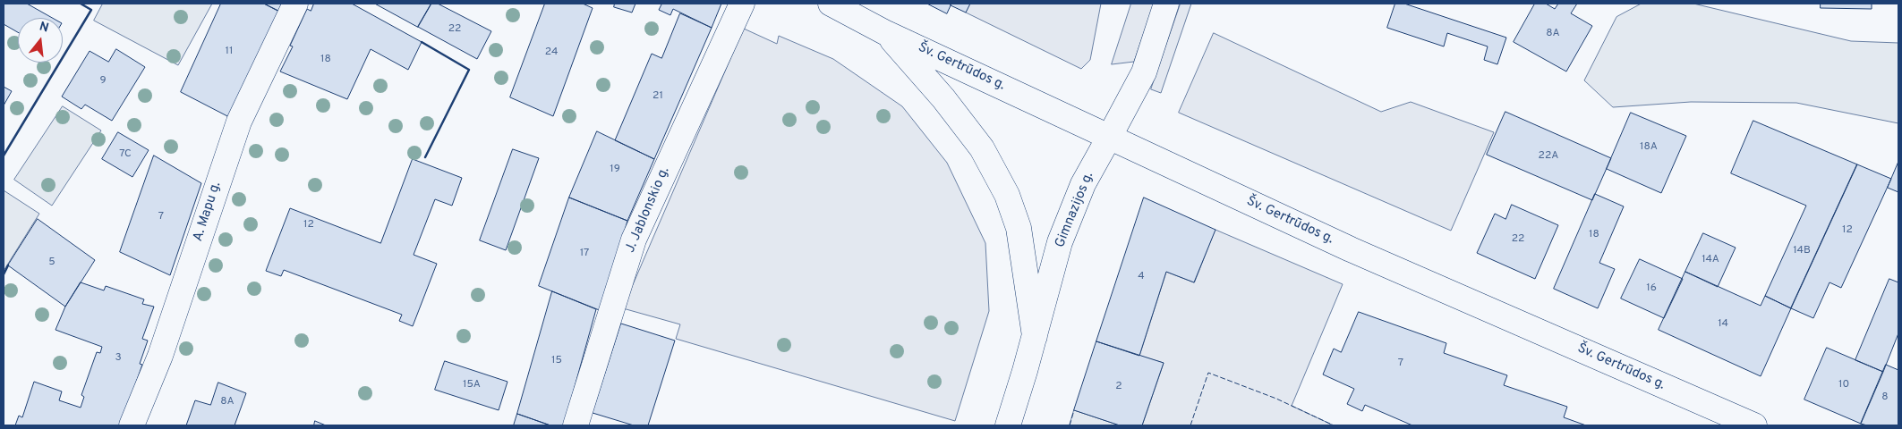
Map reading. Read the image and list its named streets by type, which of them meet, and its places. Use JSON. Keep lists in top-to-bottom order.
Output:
{
  "streets": {
    "main road": [
      "Šv. Gertrūdos g.",
      "J. Jablonskio g.",
      "Gimnazijos g.",
      "A. Mapu g."
    ]
  },
  "crossings": [
    ["Šv. Gertrūdos g.", "Gimnazijos g."]
  ],
  "house_numbers": [
    "22",
    "8A",
    "11",
    "24",
    "18",
    "9",
    "21",
    "18A",
    "7C",
    "22A",
    "19",
    "7",
    "12",
    "12",
    "18",
    "22",
    "14B",
    "17",
    "14A",
    "5",
    "4",
    "16",
    "14",
    "3",
    "15",
    "7",
    "15A",
    "10",
    "2",
    "8",
    "8A"
  ],
  "north": "top"
}
